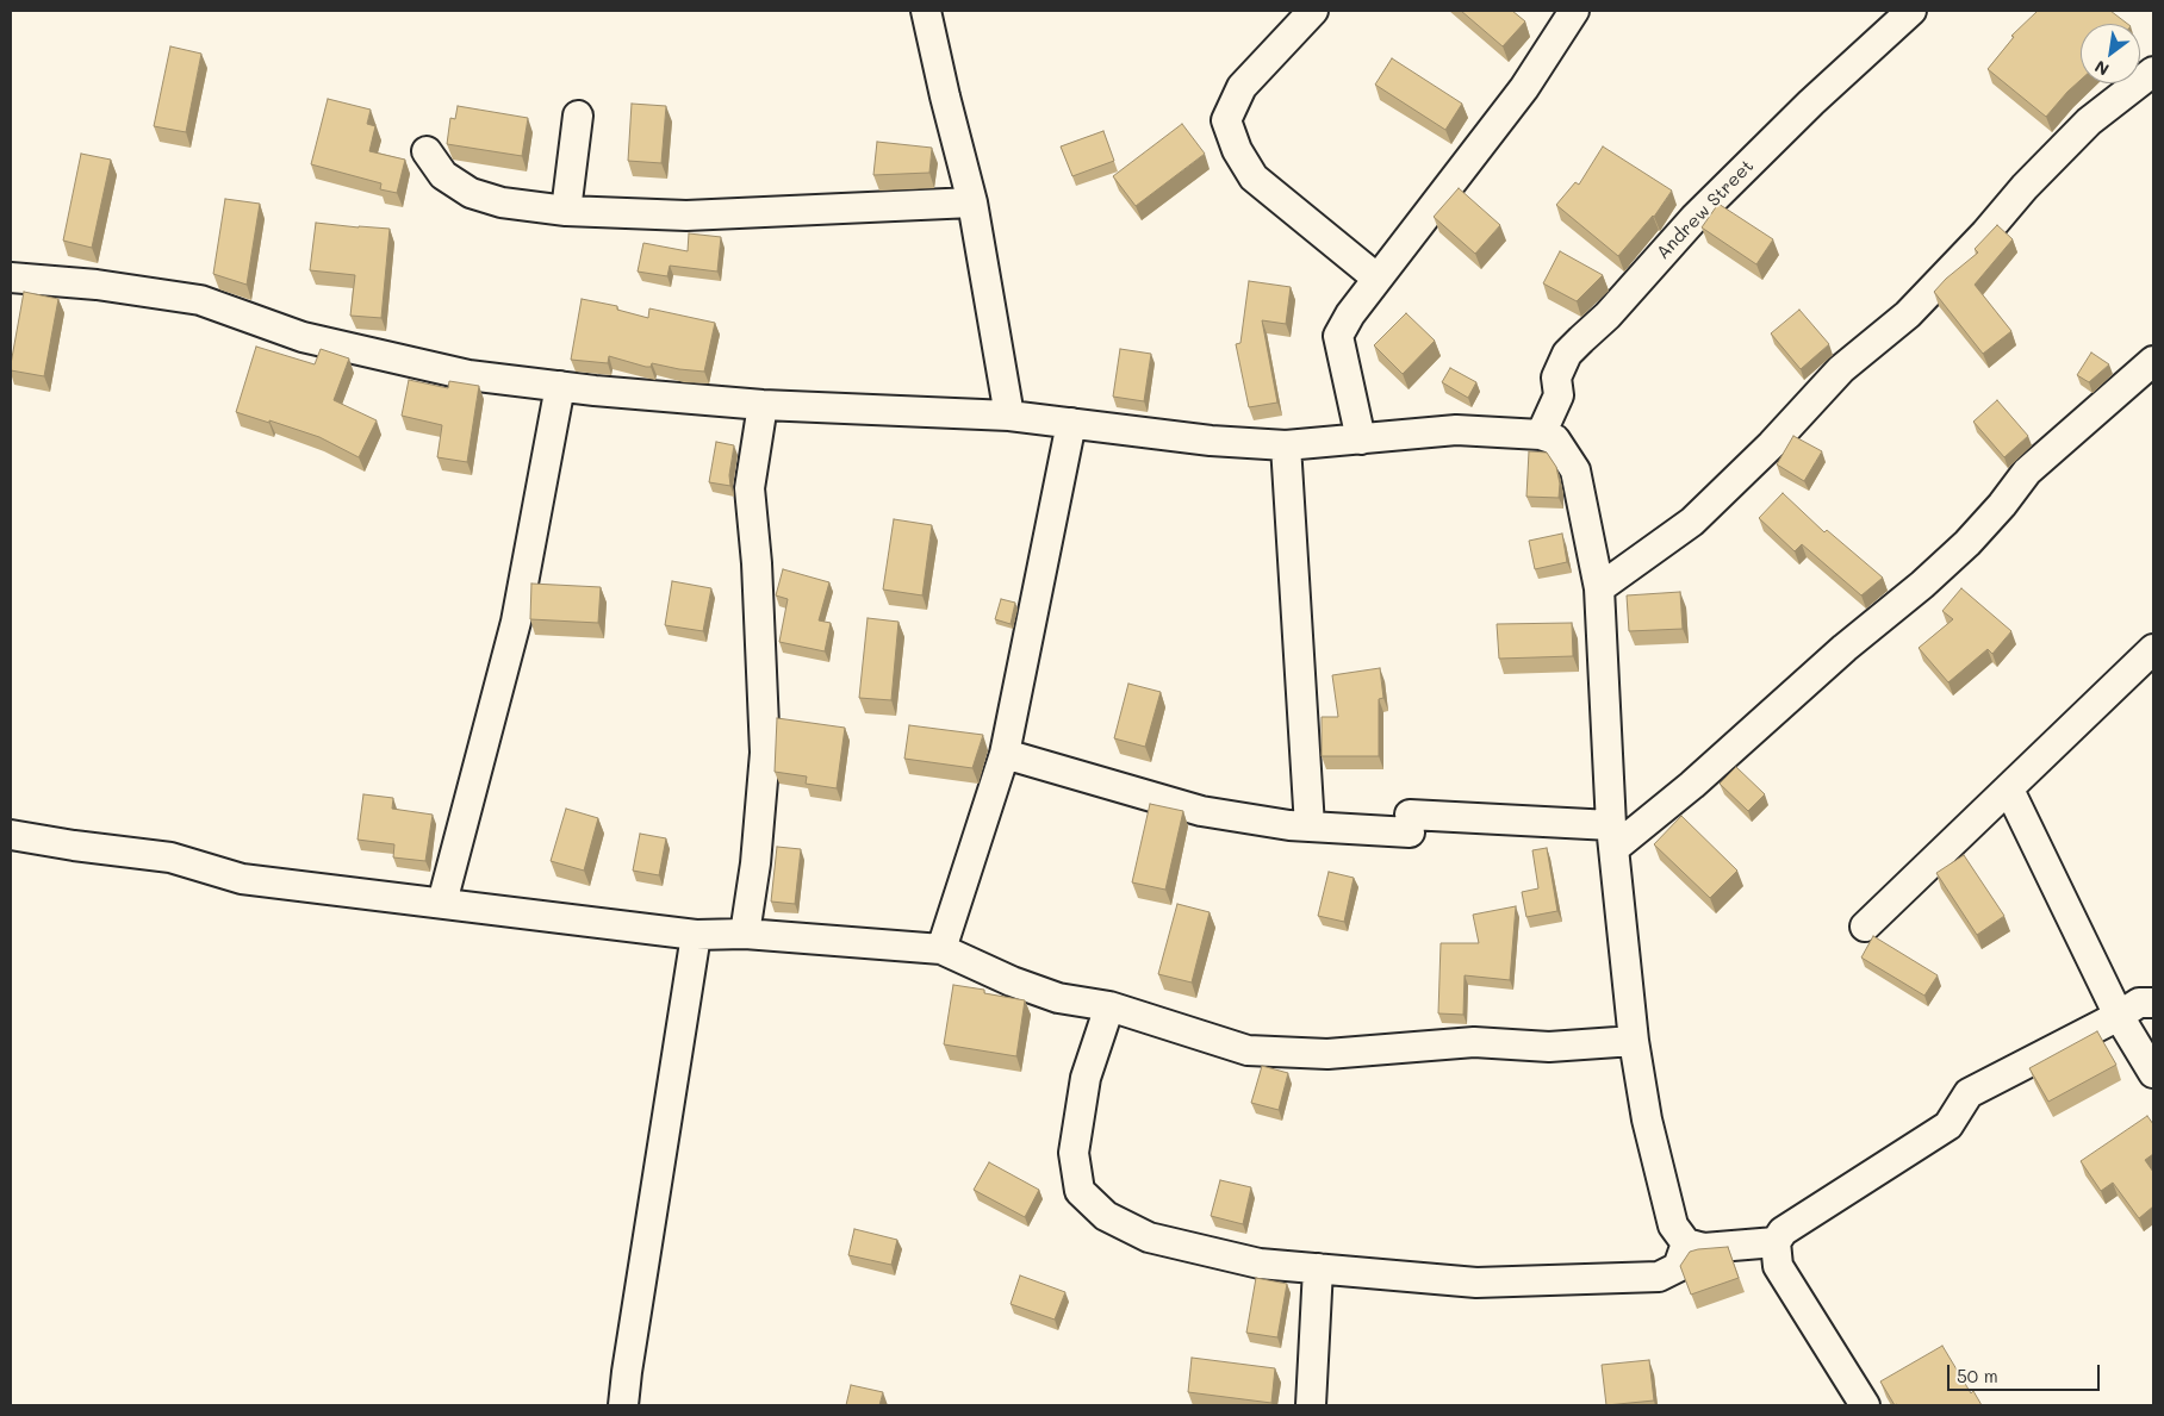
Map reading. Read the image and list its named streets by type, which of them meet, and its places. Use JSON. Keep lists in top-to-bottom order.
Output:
{
  "streets": {
    "street": ["Andrew Street"]
  },
  "scale_bar": "50 m",
  "north": "bottom left"
}
